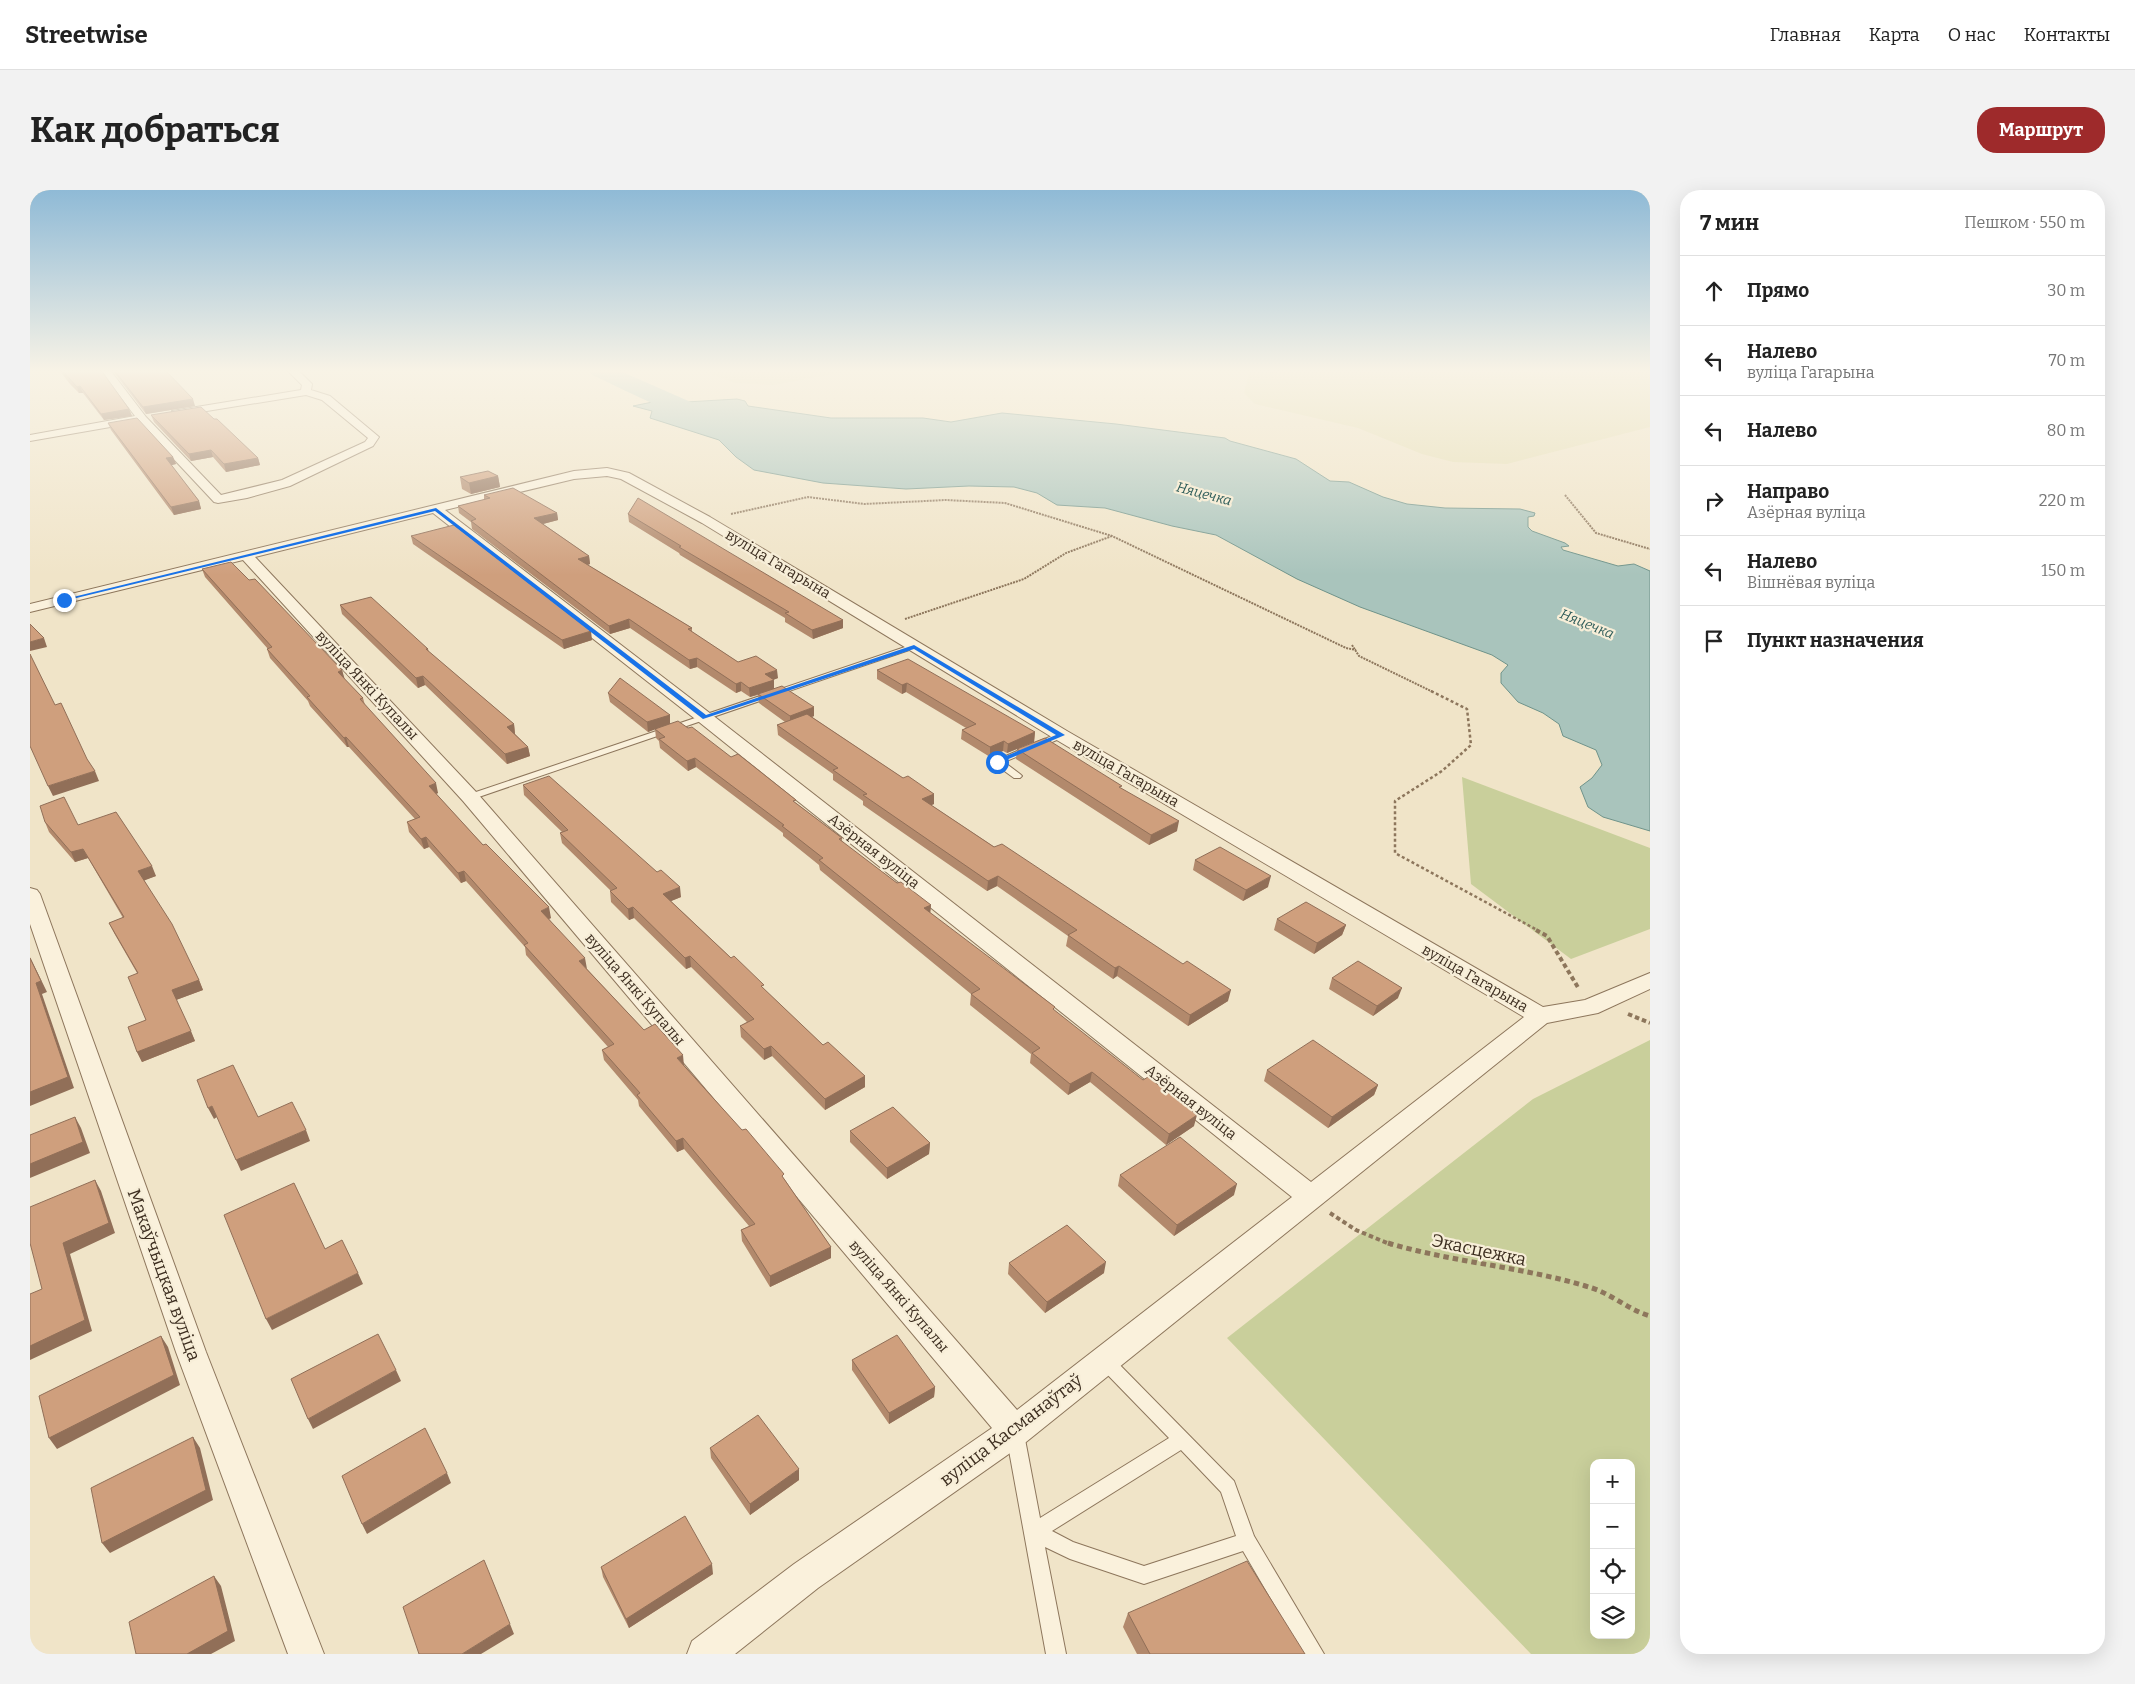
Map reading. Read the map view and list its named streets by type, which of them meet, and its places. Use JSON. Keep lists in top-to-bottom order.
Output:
{
  "streets": {
    "street": [
      "вуліца Гагарына",
      "вуліца Янкі Купалы",
      "Азёрная вуліца",
      "Макаўчыцкая вуліца",
      "вуліца Касманаўтаў"
    ],
    "path": ["Экасцежка"]
  },
  "crossings": [
    ["вуліца Гагарына", "Азёрная вуліца"],
    ["вуліца Гагарына", "вуліца Касманаўтаў"],
    ["вуліца Янкі Купалы", "вуліца Касманаўтаў"],
    ["Азёрная вуліца", "Экасцежка"],
    ["Азёрная вуліца", "вуліца Касманаўтаў"],
    ["Экасцежка", "вуліца Касманаўтаў"]
  ],
  "water": ["Няцечка"],
  "page": {
    "header": "Streetwise",
    "nav": [
      "Главная",
      "Карта",
      "О нас",
      "Контакты"
    ],
    "buttons": "Маршрут",
    "title": "Как добраться",
    "heading": ["7 мин", "Пешком · 550 m"],
    "list": [
      ["Прямо", "30 m"],
      ["Налево", "вуліца Гагарына", "70 m"],
      ["Налево", "80 m"],
      ["Направо", "Азёрная вуліца", "220 m"],
      ["Налево", "Вішнёвая вуліца", "150 m"],
      "Пункт назначения"
    ],
    "map_buttons": ["+", "−"]
  }
}
